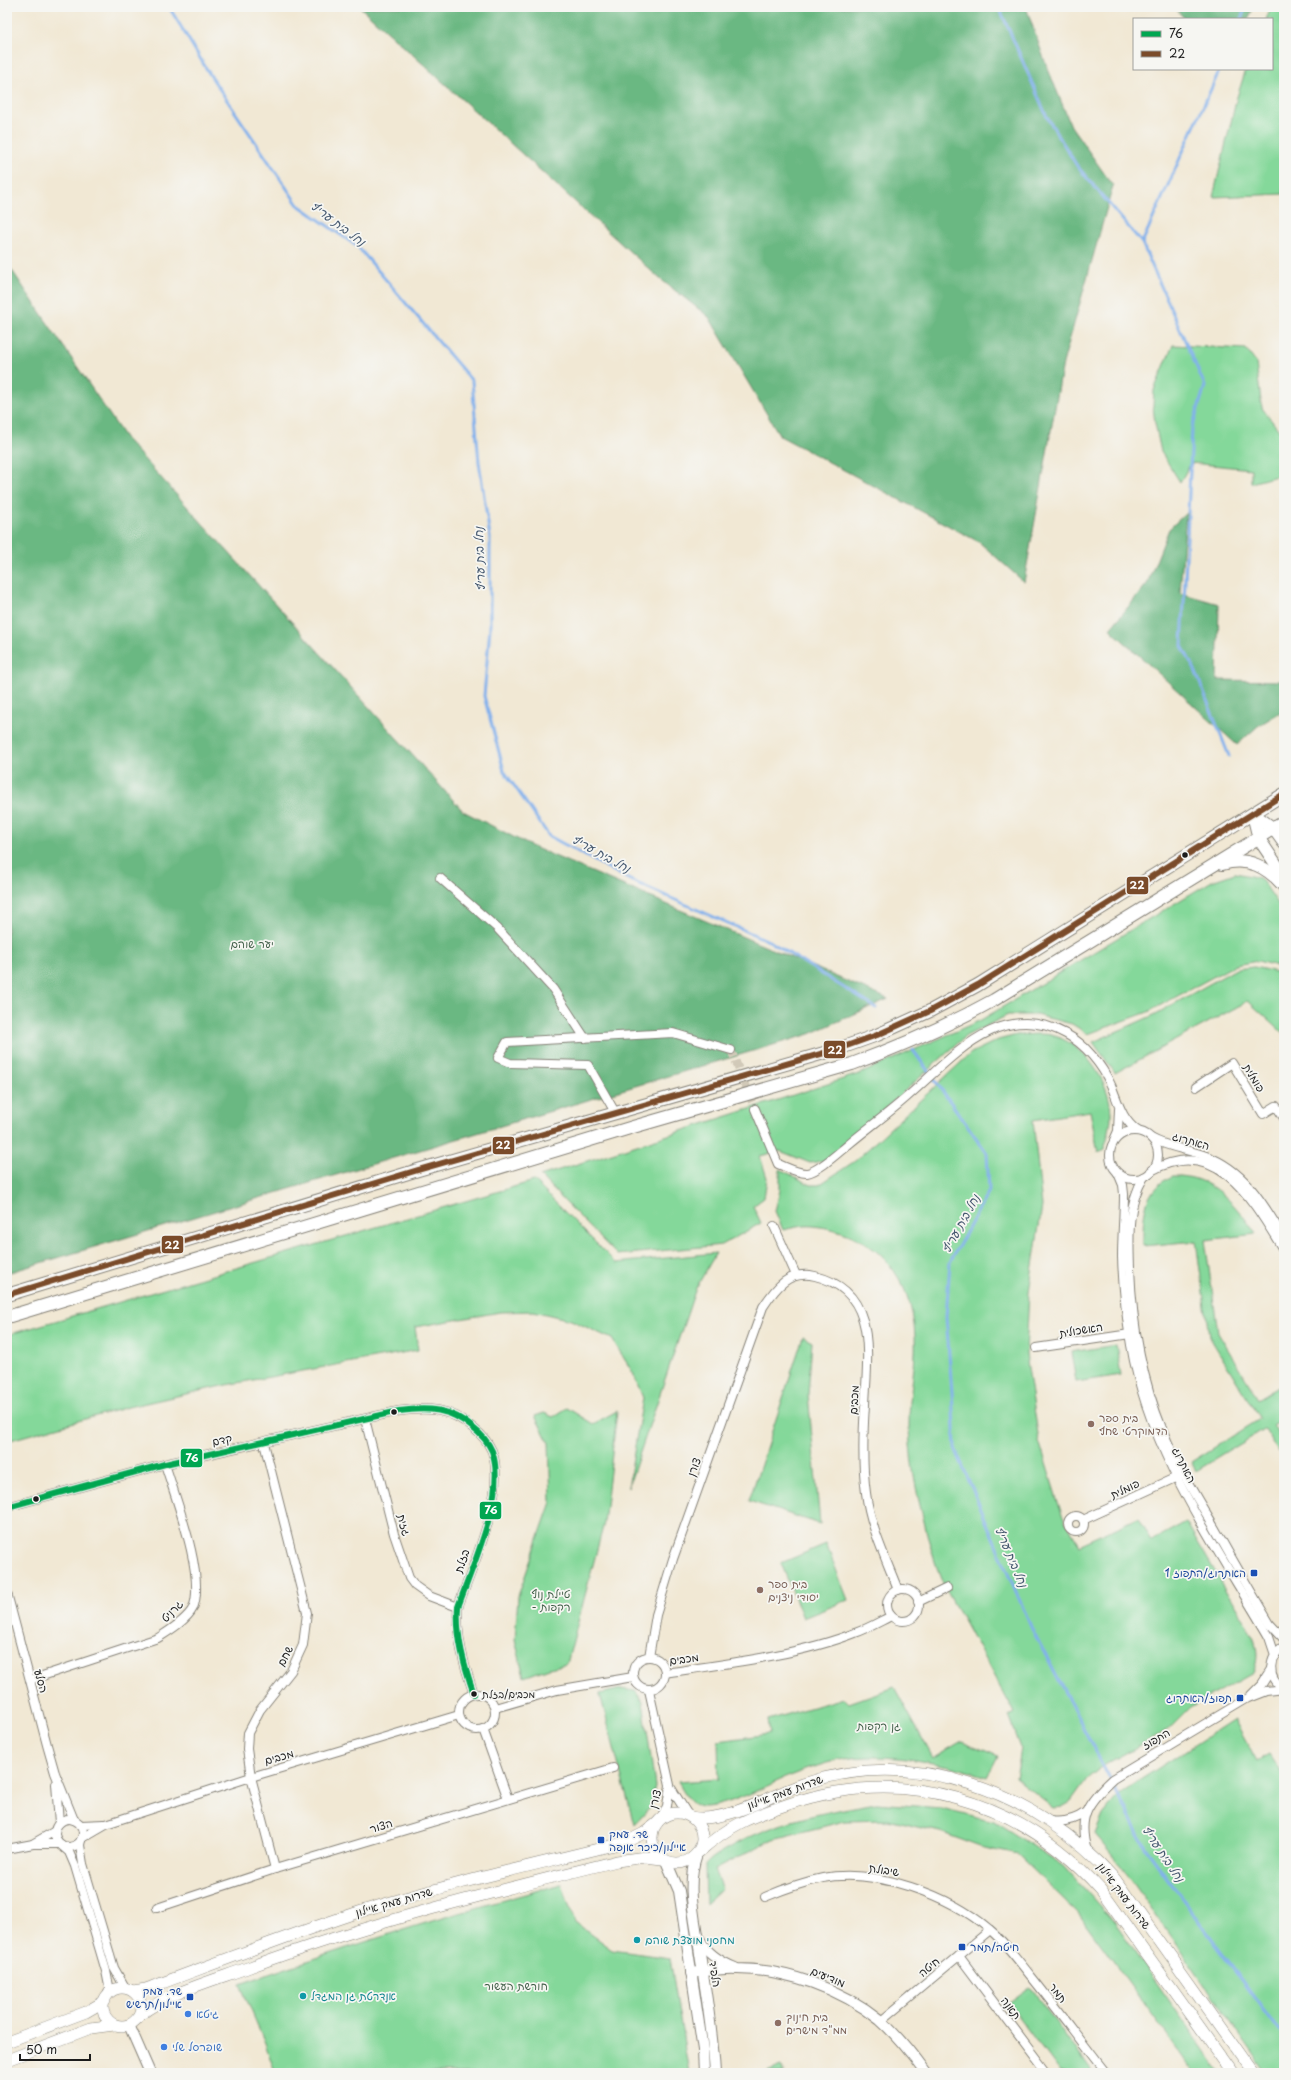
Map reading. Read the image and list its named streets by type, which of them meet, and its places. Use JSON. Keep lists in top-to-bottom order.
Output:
{
  "streets": {
    "main road": ["שדרות עמק איילון"],
    "street": [
      "פומלית",
      "האתרוג",
      "האשכולית",
      "מכבים",
      "קדם",
      "צורן",
      "גזית",
      "בזלת",
      "גרניט",
      "שחם",
      "הסלע",
      "התפוז",
      "הצור",
      "שיבולת",
      "חיטה",
      "הלפיד",
      "מודיעים",
      "תמר",
      "תאנה"
    ]
  },
  "crossings": [
    ["פומלית", "האתרוג"],
    ["האתרוג", "האשכולית"],
    ["האתרוג", "התפוז"],
    ["מכבים", "צורן"],
    ["מכבים", "בזלת"],
    ["מכבים", "שחם"],
    ["מכבים", "הסלע"],
    ["קדם", "גזית"],
    ["קדם", "בזלת"],
    ["קדם", "גרניט"],
    ["קדם", "שחם"],
    ["צורן", "שדרות עמק איילון"],
    ["צורן", "הלפיד"],
    ["גזית", "בזלת"],
    ["גרניט", "הסלע"],
    ["שחם", "הצור"],
    ["התפוז", "שדרות עמק איילון"],
    ["שדרות עמק איילון", "הלפיד"],
    ["שיבולת", "חיטה"],
    ["שיבולת", "תמר"],
    ["חיטה", "מודיעים"],
    ["חיטה", "תמר"],
    ["חיטה", "תאנה"],
    ["הלפיד", "מודיעים"]
  ],
  "water": ["נחל בית עריף"],
  "parks": [
    "יער שוהם",
    "טיילת נוף - רקפות",
    "גן רקפות",
    "חורשת העשור"
  ],
  "places": {
    "other": [
      "בית ספר הדמוקרטי שחף",
      "בית ספר יסודי ניצנים",
      "מכבים/בזלת",
      "מחסני מועצת שוהם",
      "אנדרטת גן המגדל",
      "גיטא",
      "בית חינוך ממ\"ד מישרים",
      "שופרסל שלי"
    ],
    "transit": [
      "האתרוג/התפוז 1",
      "תפוז/האתרוג",
      "שד. עמק איילון/כיכר אנפה",
      "חיטה/תמר",
      "שד. עמק איילון/תרשיש"
    ]
  },
  "lines": ["transit line 22", "transit line 76"],
  "legend": ["76", "22"],
  "scale_bar": "50 m"
}
